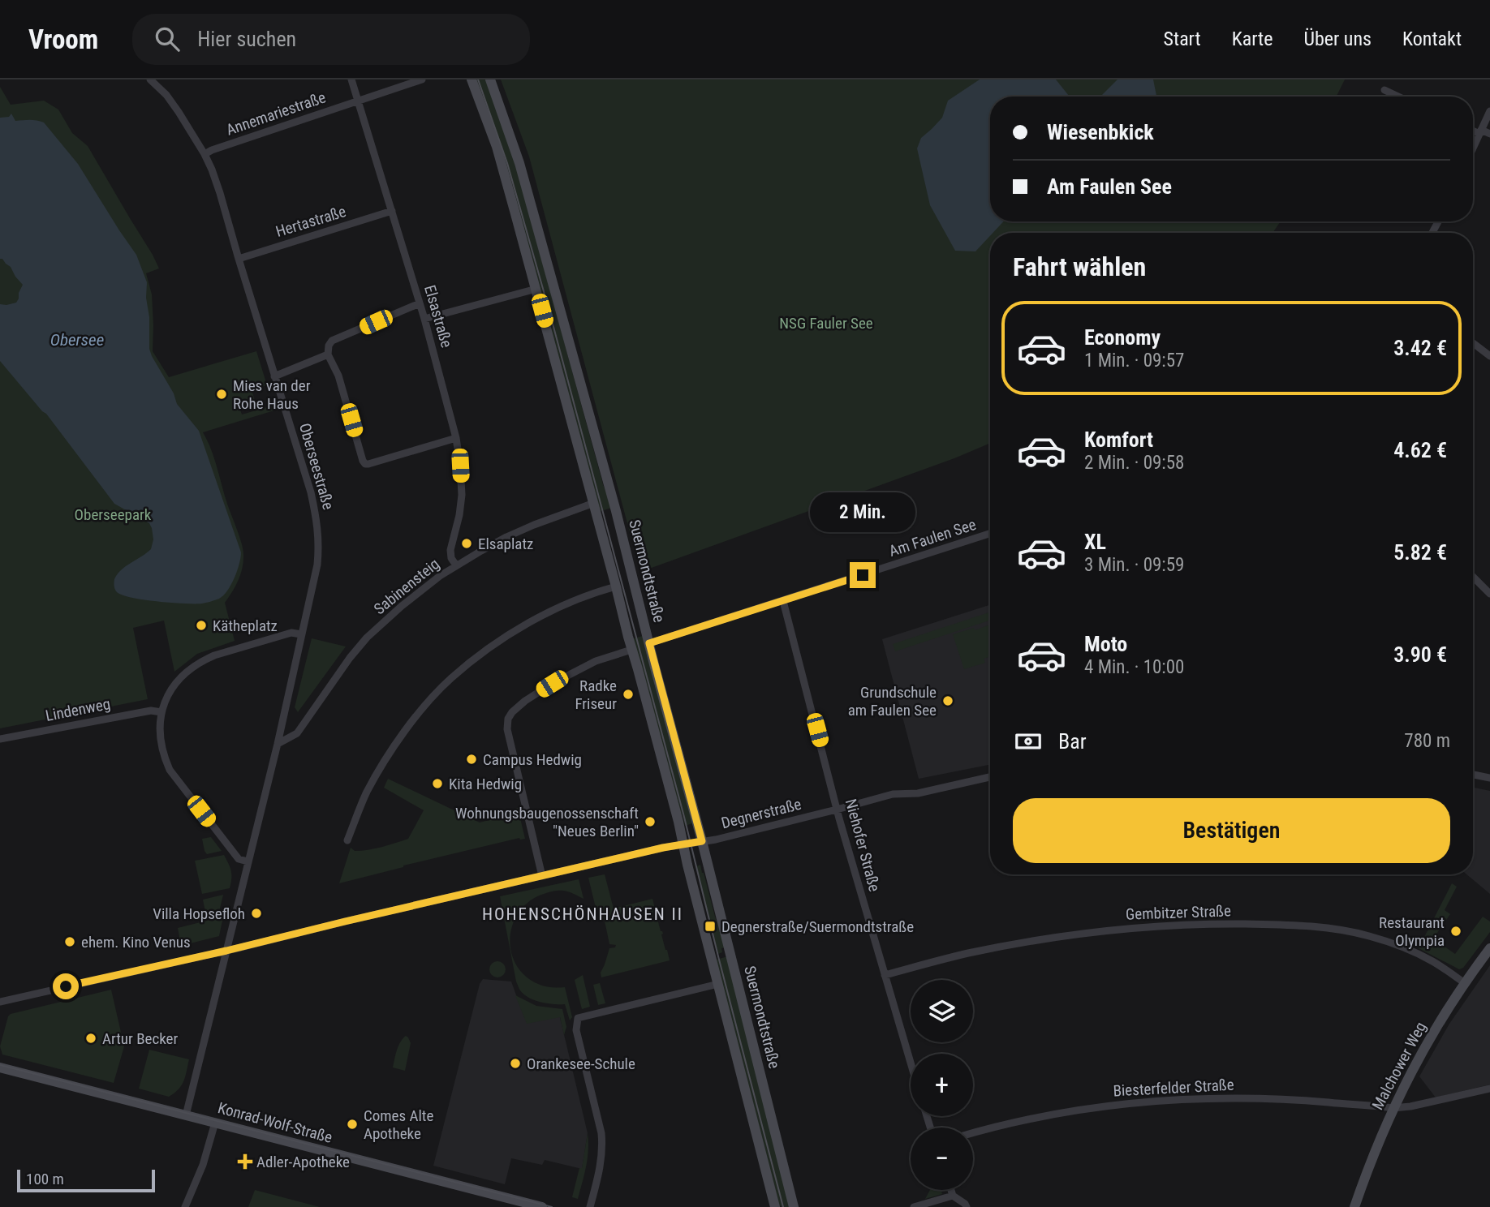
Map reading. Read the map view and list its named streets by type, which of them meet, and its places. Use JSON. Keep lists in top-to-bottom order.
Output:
{
  "streets": {
    "main road": ["Suermondtstraße", "Malchower Weg", "Konrad-Wolf-Straße"],
    "street": [
      "Annemariestraße",
      "Hertastraße",
      "Elsastraße",
      "Oberseestraße",
      "Am Faulen See",
      "Sabinensteig",
      "Lindenweg",
      "Degnerstraße",
      "Niehofer Straße",
      "Gembitzer Straße",
      "Biesterfelder Straße"
    ]
  },
  "crossings": [
    ["Annemariestraße", "Elsastraße"],
    ["Annemariestraße", "Oberseestraße"],
    ["Hertastraße", "Elsastraße"],
    ["Hertastraße", "Oberseestraße"],
    ["Elsastraße", "Sabinensteig"],
    ["Oberseestraße", "Sabinensteig"],
    ["Oberseestraße", "Degnerstraße"],
    ["Oberseestraße", "Konrad-Wolf-Straße"],
    ["Am Faulen See", "Suermondtstraße"],
    ["Am Faulen See", "Niehofer Straße"],
    ["Suermondtstraße", "Degnerstraße"],
    ["Degnerstraße", "Niehofer Straße"],
    ["Niehofer Straße", "Gembitzer Straße"],
    ["Gembitzer Straße", "Malchower Weg"],
    ["Malchower Weg", "Biesterfelder Straße"]
  ],
  "districts": ["HOHENSCHÖNHAUSEN II"],
  "water": ["Obersee"],
  "parks": ["NSG Fauler See", "Oberseepark"],
  "places": {
    "other": [
      "Mies van der Rohe Haus",
      "Elsaplatz",
      "Kätheplatz",
      "Radke Friseur",
      "Grundschule am Faulen See",
      "Campus Hedwig",
      "Kita Hedwig",
      "Wohnungsbaugenossenschaft \"Neues Berlin\"",
      "Villa Hopsefloh",
      "Restaurant Olympia",
      "ehem. Kino Venus",
      "Artur Becker",
      "Orankesee-Schule",
      "Comes Alte Apotheke"
    ],
    "transit": ["Degnerstraße/Suermondtstraße"],
    "health": ["Adler-Apotheke"]
  },
  "scale_bar": "100 m",
  "page": {
    "header": "Vroom",
    "search": "Hier suchen",
    "nav": [
      "Start",
      "Karte",
      "Über uns",
      "Kontakt"
    ],
    "banner": ["Wiesenbkick", "Am Faulen See"],
    "heading": "Fahrt wählen",
    "list": [
      {
        "name": "Economy",
        "note": "1 Min. · 09:57",
        "value": "3.42 €"
      },
      {
        "name": "Komfort",
        "note": "2 Min. · 09:58",
        "value": "4.62 €"
      },
      {
        "name": "XL",
        "note": "3 Min. · 09:59",
        "value": "5.82 €"
      },
      {
        "name": "Moto",
        "note": "4 Min. · 10:00",
        "value": "3.90 €"
      }
    ],
    "bubble": "2 Min.",
    "pay": ["Bar", "780 m"],
    "buttons": "Bestätigen",
    "map_buttons": ["+", "−"],
    "scale": "100 m"
  }
}
